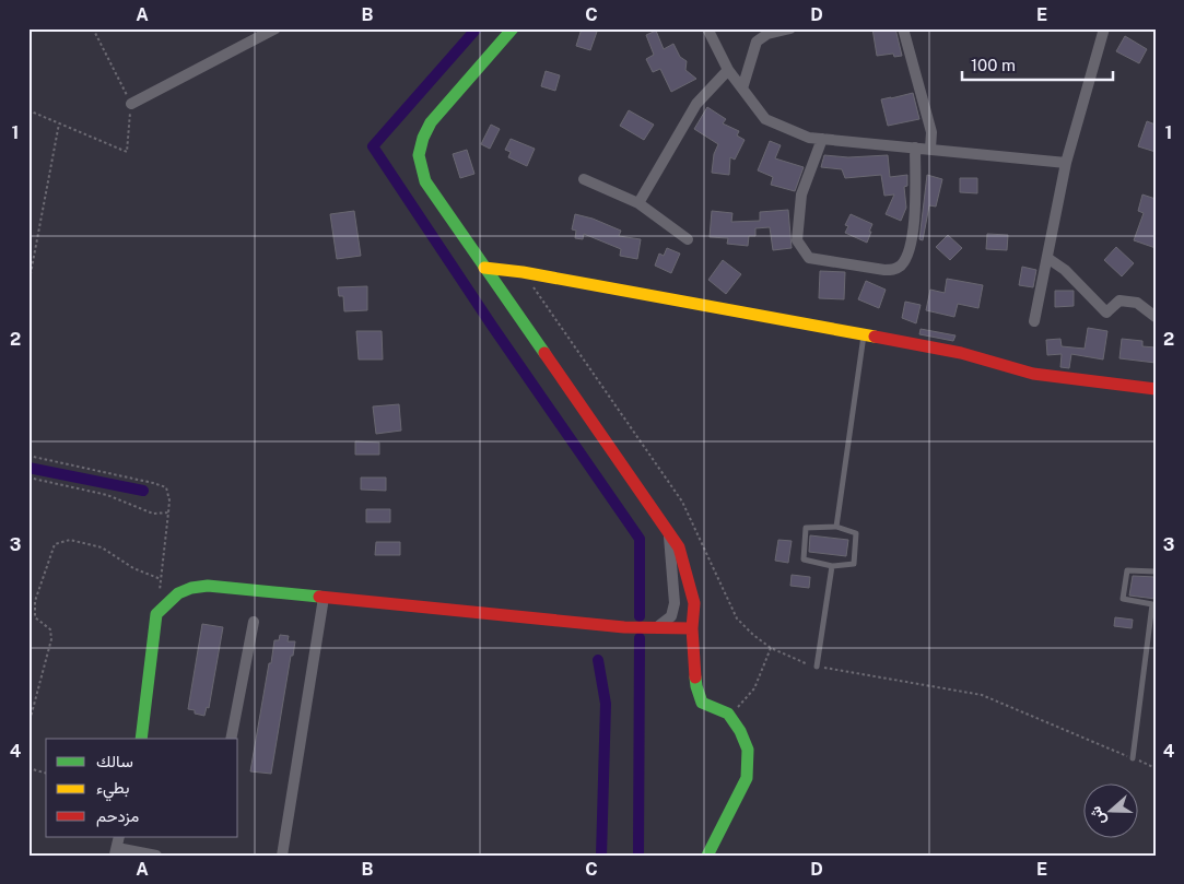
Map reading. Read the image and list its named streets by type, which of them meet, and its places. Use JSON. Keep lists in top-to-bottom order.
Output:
{
  "legend": ["سالك", "بطيء", "مزدحم"],
  "scale_bar": "100 m",
  "north": "left",
  "grid": {
    "columns": [
      "A",
      "B",
      "C",
      "D",
      "E"
    ],
    "rows": [
      "1",
      "2",
      "3",
      "4"
    ]
  }
}
